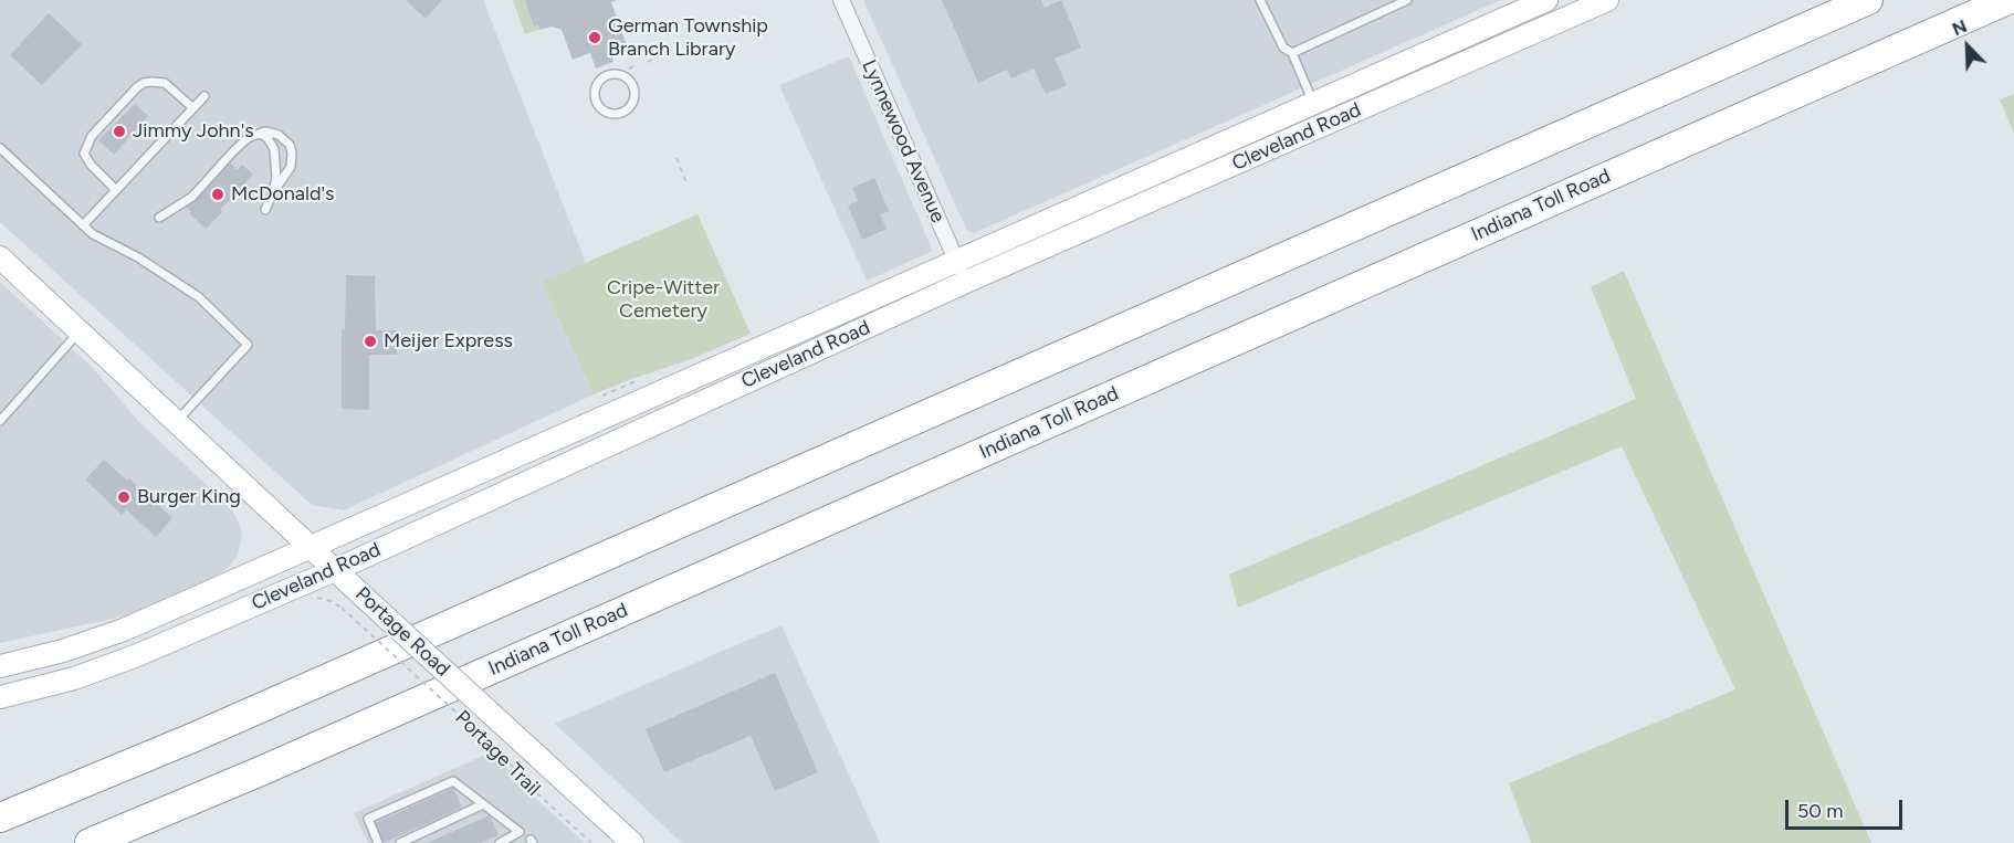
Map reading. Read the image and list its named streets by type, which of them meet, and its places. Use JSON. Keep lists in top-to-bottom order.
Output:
{
  "streets": {
    "highway": ["Indiana Toll Road"],
    "main road": ["Cleveland Road", "Portage Road"],
    "street": ["Lynnewood Avenue"],
    "path": ["Portage Trail"]
  },
  "crossings": [
    ["Cleveland Road", "Lynnewood Avenue"],
    ["Cleveland Road", "Portage Road"]
  ],
  "parks": ["Cripe-Witter Cemetery"],
  "places": [
    "German Township Branch Library",
    "Jimmy John's",
    "McDonald's",
    "Meijer Express",
    "Burger King"
  ],
  "scale_bar": "50 m",
  "north": "top left"
}
